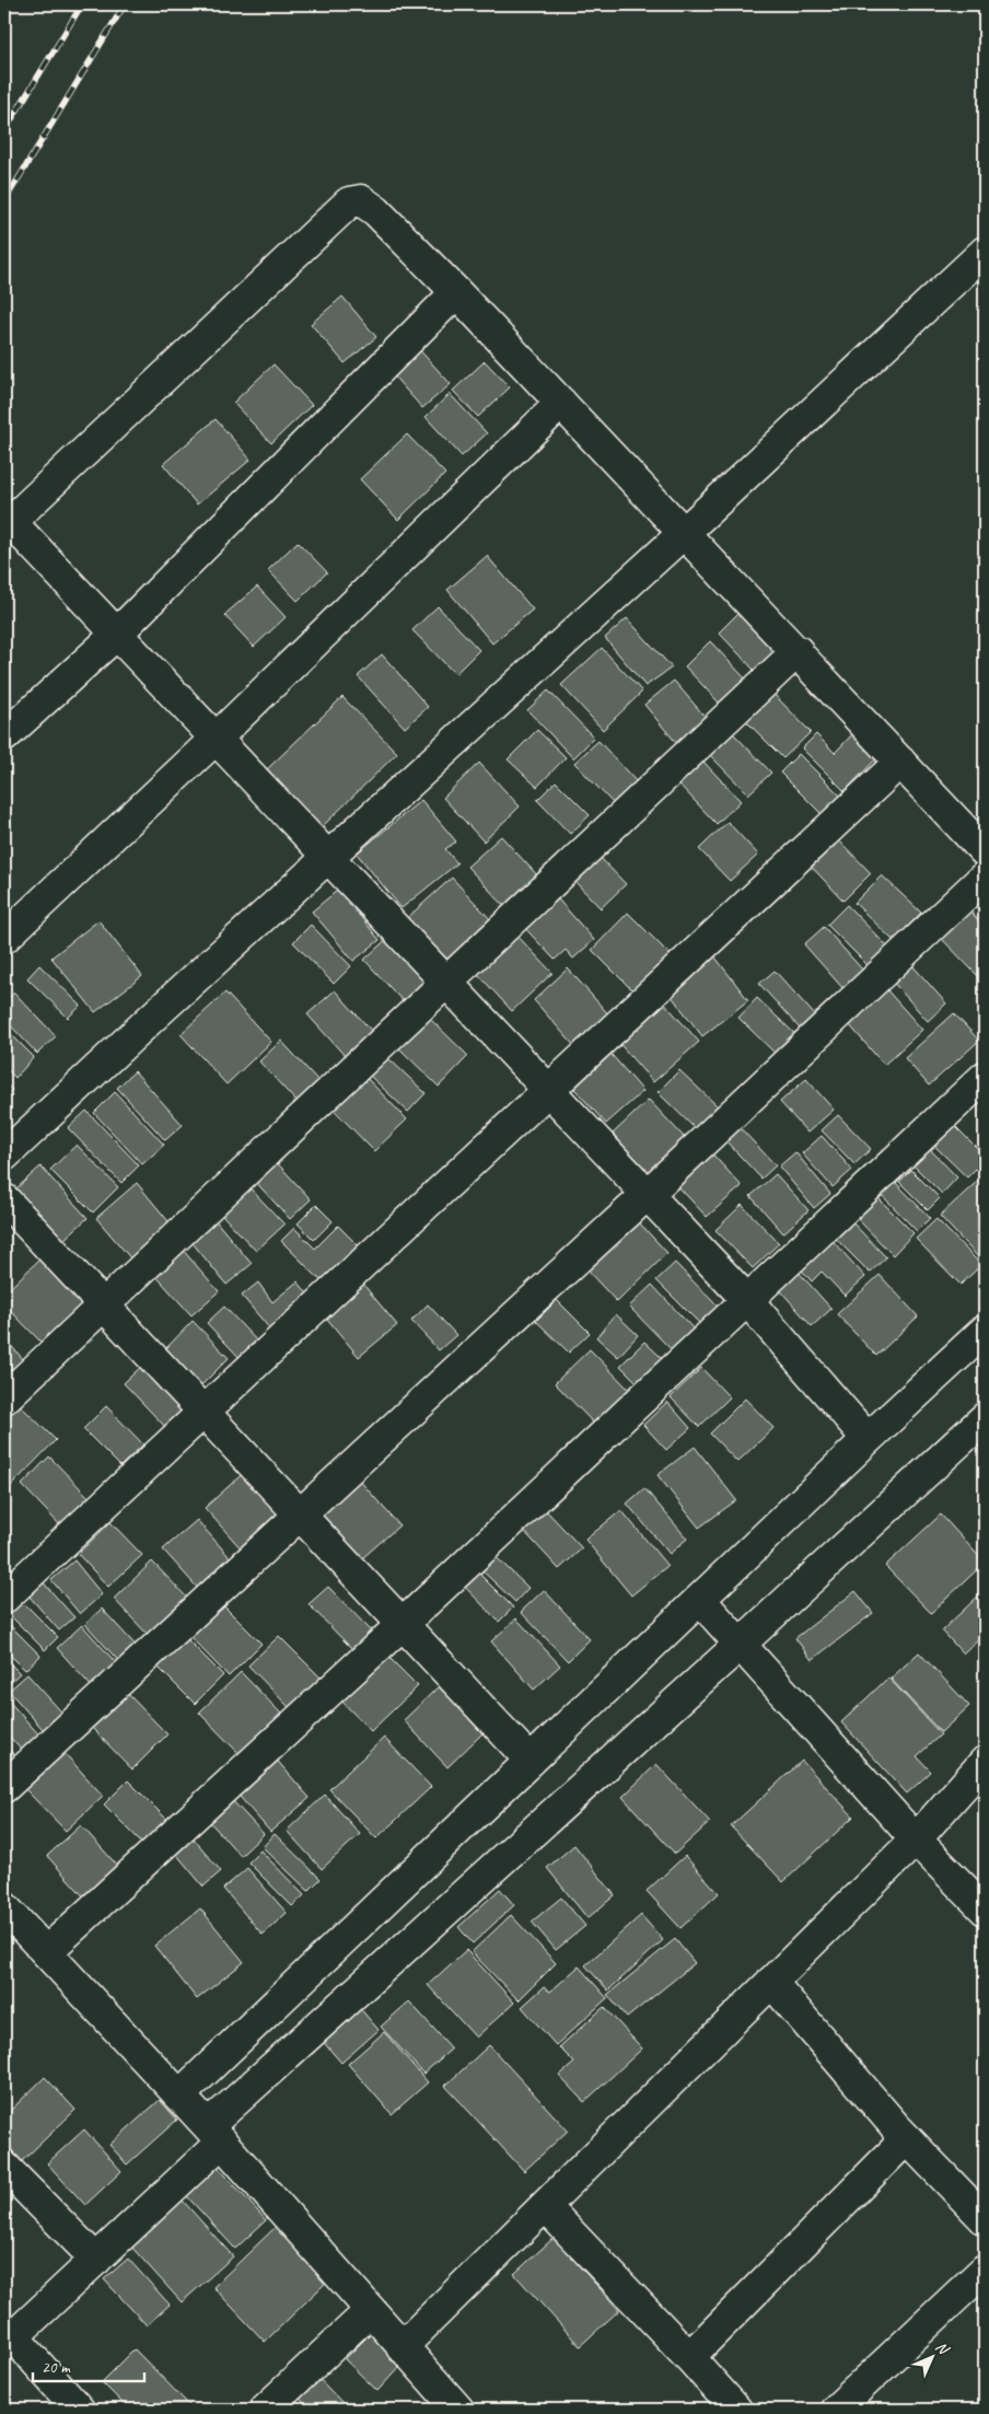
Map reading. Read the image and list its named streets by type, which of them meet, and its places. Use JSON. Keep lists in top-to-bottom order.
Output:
{
  "scale_bar": "20 m",
  "north": "top right"
}
